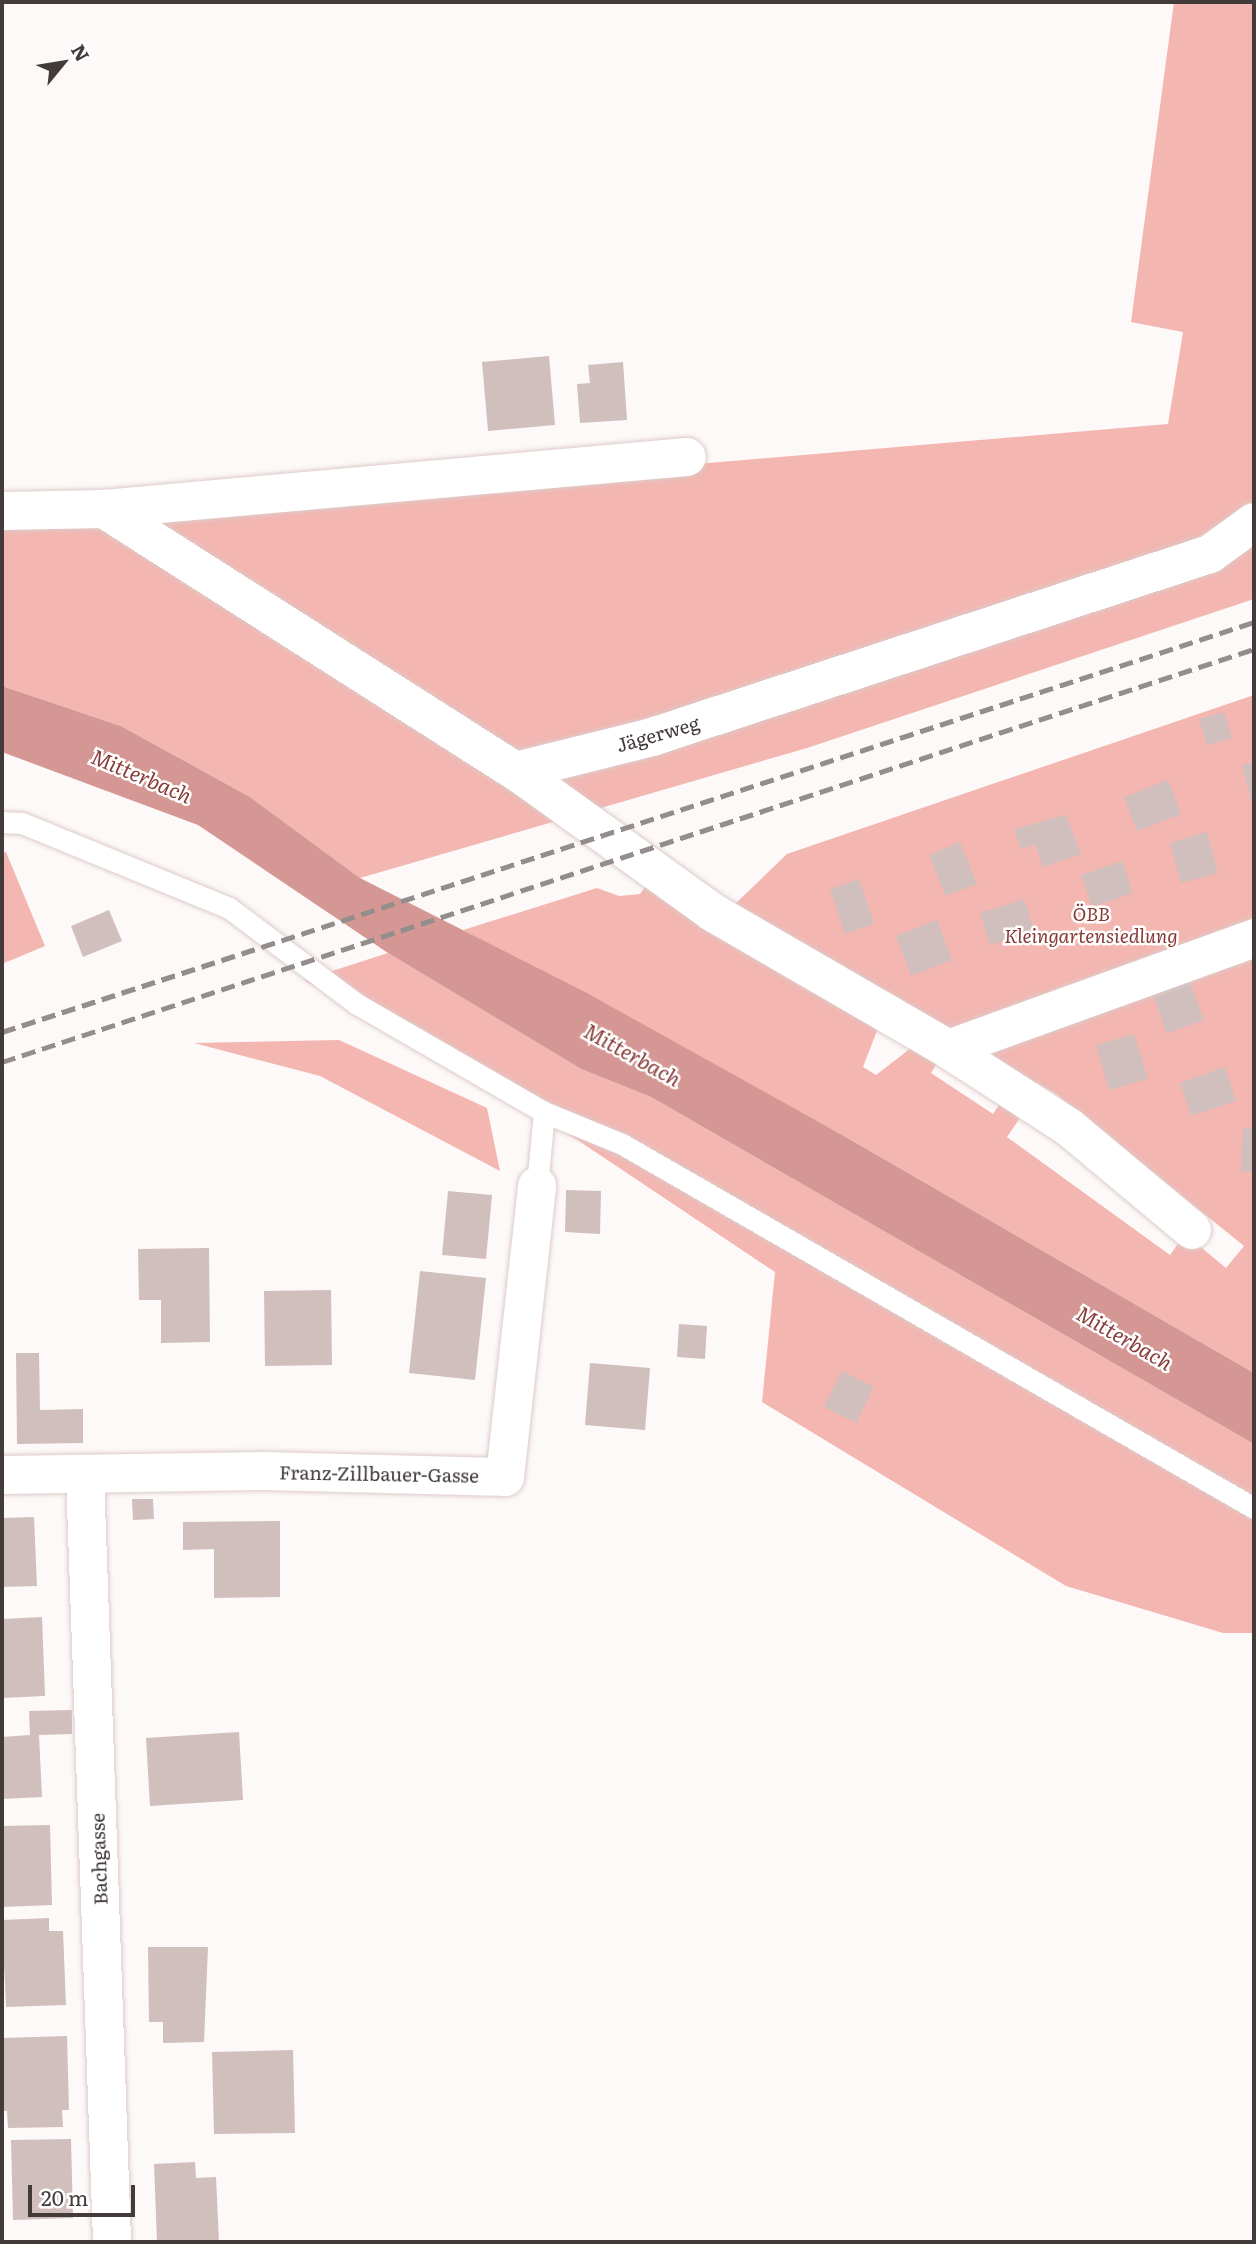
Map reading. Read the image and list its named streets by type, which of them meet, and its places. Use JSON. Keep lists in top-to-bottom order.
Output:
{
  "streets": {
    "street": ["Jägerweg", "Franz-Zillbauer-Gasse", "Bachgasse"]
  },
  "crossings": [
    ["Franz-Zillbauer-Gasse", "Bachgasse"]
  ],
  "water": ["Mitterbach"],
  "parks": ["ÖBB Kleingartensiedlung"],
  "scale_bar": "20 m",
  "north": "top right"
}
